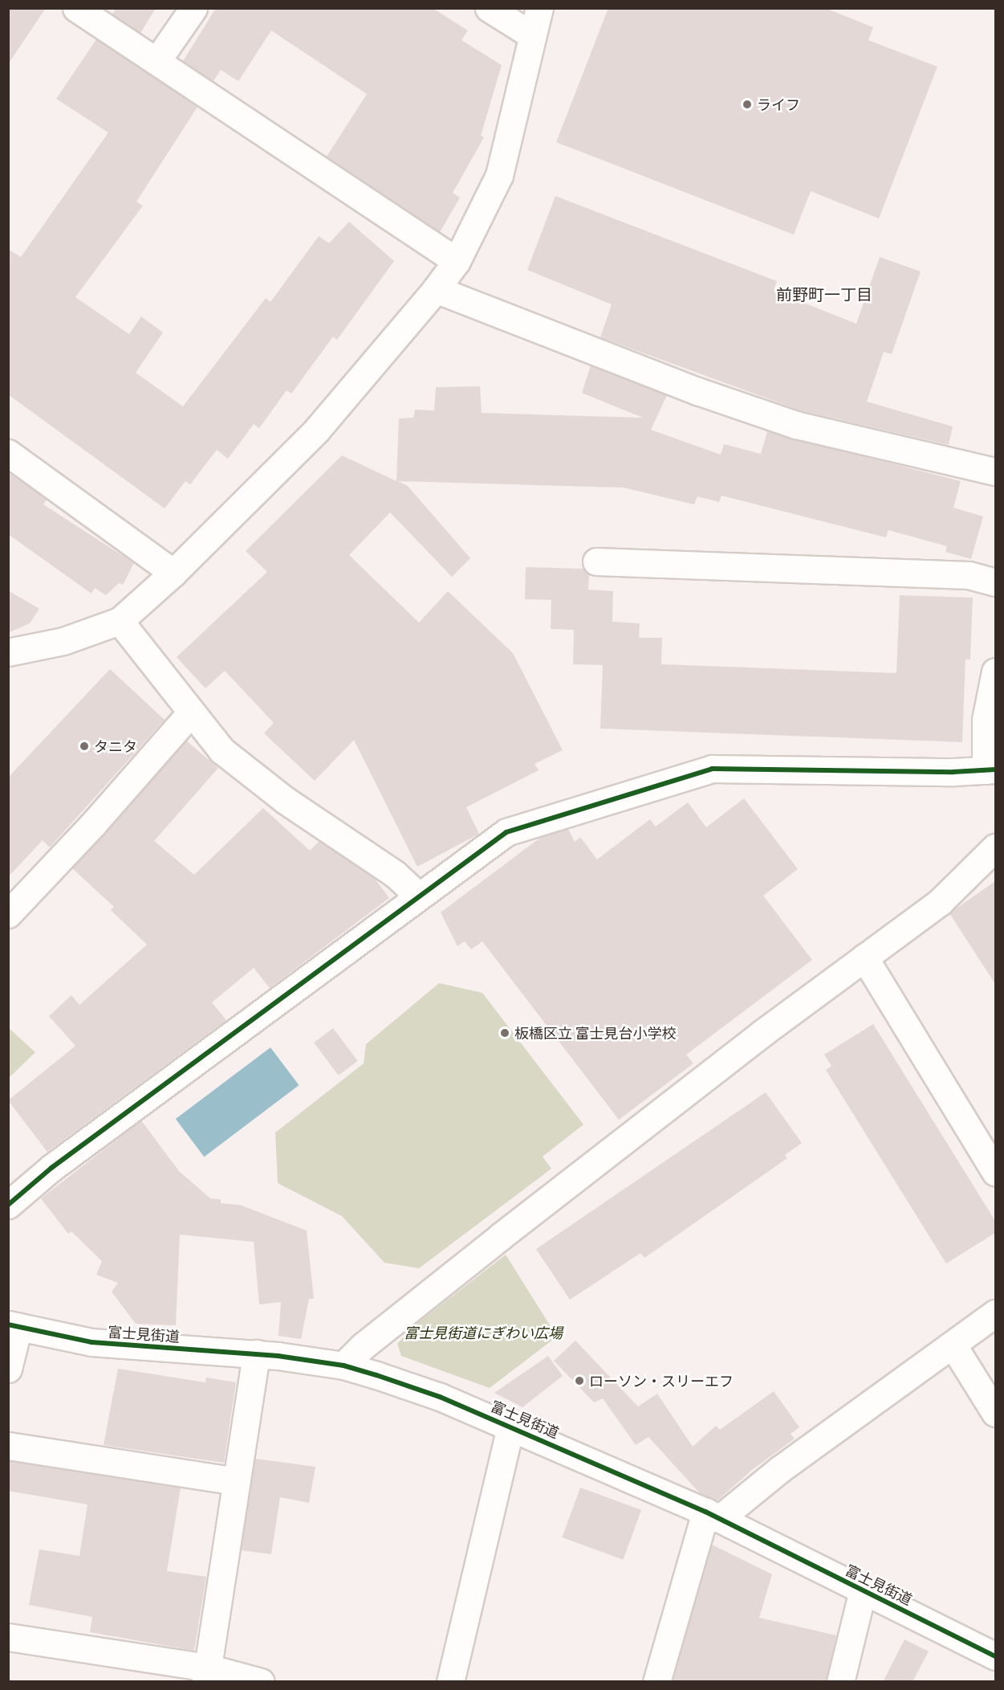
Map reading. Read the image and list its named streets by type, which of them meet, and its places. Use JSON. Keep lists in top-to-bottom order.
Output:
{
  "streets": {
    "street": ["富士見街道"]
  },
  "districts": ["前野町一丁目"],
  "parks": ["富士見街道にぎわい広場"],
  "places": [
    "ライフ",
    "タニタ",
    "板橋区立 富士見台小学校",
    "ローソン・スリーエフ"
  ]
}
